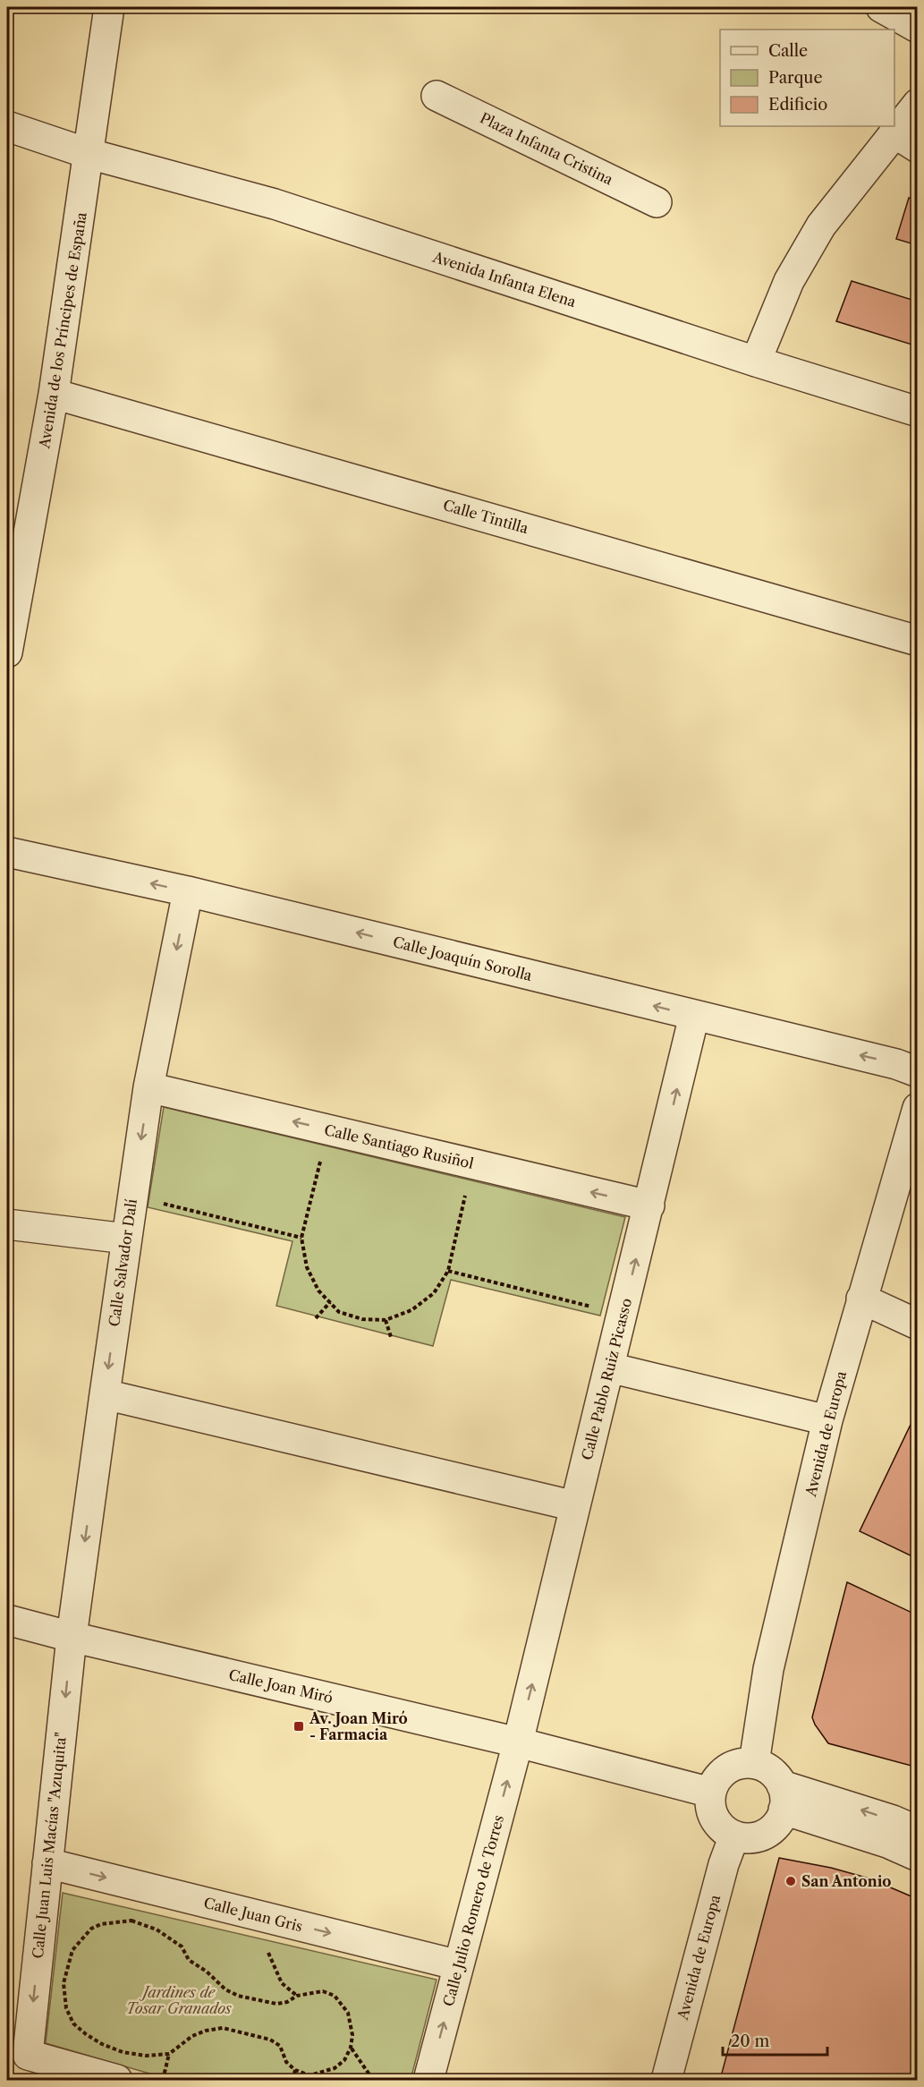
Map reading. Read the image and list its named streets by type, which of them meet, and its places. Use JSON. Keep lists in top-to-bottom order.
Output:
{
  "streets": {
    "street": [
      "Plaza Infanta Cristina",
      "Avenida Infanta Elena",
      "Avenida de los Príncipes de España",
      "Calle Tintilla",
      "Calle Joaquín Sorolla",
      "Calle Santiago Rusiñol",
      "Calle Salvador Dalí",
      "Calle Pablo Ruiz Picasso",
      "Avenida de Europa",
      "Calle Joan Miró",
      "Calle Juan Luis Macías \"Azuquita\"",
      "Calle Julio Romero de Torres",
      "Calle Juan Gris"
    ]
  },
  "crossings": [
    ["Avenida Infanta Elena", "Avenida de los Príncipes de España"],
    ["Avenida de los Príncipes de España", "Calle Tintilla"],
    ["Calle Joaquín Sorolla", "Calle Salvador Dalí"],
    ["Calle Joaquín Sorolla", "Calle Pablo Ruiz Picasso"],
    ["Calle Santiago Rusiñol", "Calle Salvador Dalí"],
    ["Calle Santiago Rusiñol", "Calle Pablo Ruiz Picasso"],
    ["Calle Salvador Dalí", "Calle Joan Miró"],
    ["Calle Salvador Dalí", "Calle Juan Luis Macías \"Azuquita\""],
    ["Calle Pablo Ruiz Picasso", "Calle Joan Miró"],
    ["Calle Pablo Ruiz Picasso", "Calle Julio Romero de Torres"],
    ["Avenida de Europa", "Calle Joan Miró"],
    ["Calle Joan Miró", "Calle Juan Luis Macías \"Azuquita\""],
    ["Calle Joan Miró", "Calle Julio Romero de Torres"],
    ["Calle Juan Luis Macías \"Azuquita\"", "Calle Juan Gris"],
    ["Calle Julio Romero de Torres", "Calle Juan Gris"]
  ],
  "one_way": [
    "Calle Joaquín Sorolla",
    "Calle Santiago Rusiñol",
    "Calle Salvador Dalí",
    "Calle Pablo Ruiz Picasso",
    "Calle Juan Luis Macías \"Azuquita\"",
    "Calle Julio Romero de Torres",
    "Calle Juan Gris"
  ],
  "parks": ["Jardines de Tosar Granados"],
  "places": {
    "transit": ["Av. Joan Miró - Farmacia"],
    "other": ["San Antonio"]
  },
  "legend": ["Calle", "Parque", "Edificio"],
  "scale_bar": "20 m"
}
